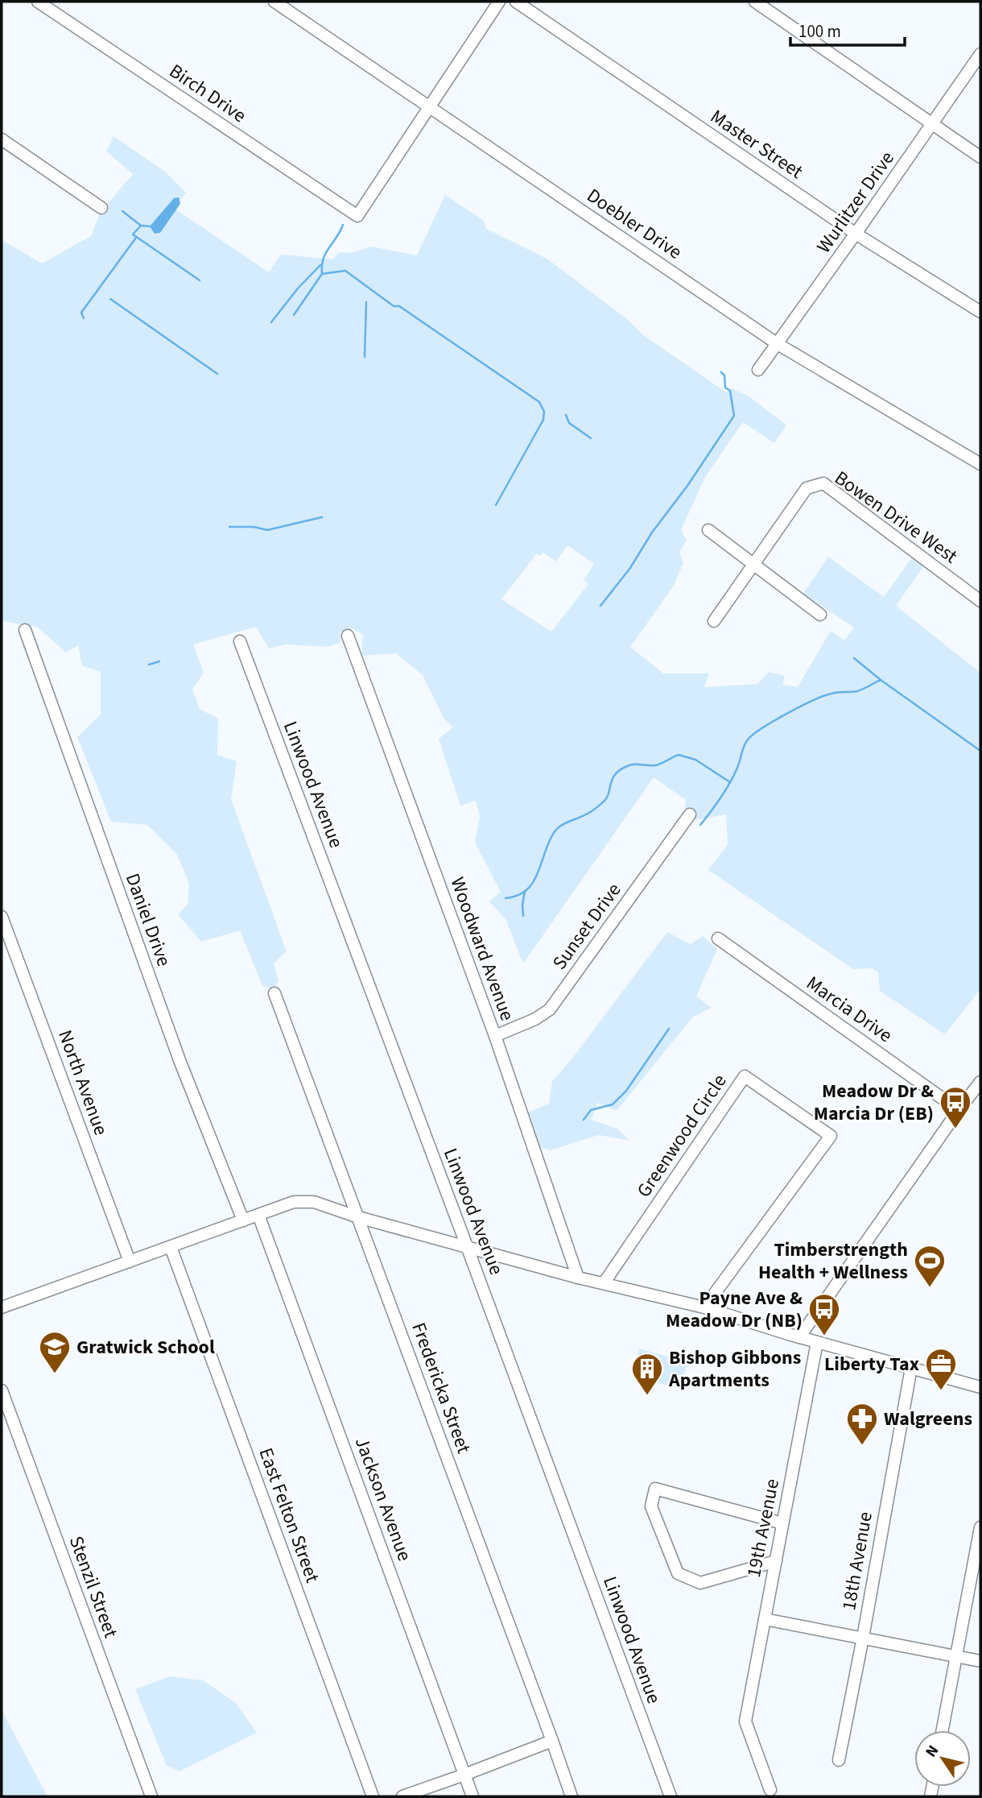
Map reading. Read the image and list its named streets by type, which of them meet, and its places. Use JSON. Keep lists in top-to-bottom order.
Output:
{
  "streets": {
    "street": [
      "Birch Drive",
      "Master Street",
      "Wurlitzer Drive",
      "Doebler Drive",
      "Bowen Drive West",
      "Linwood Avenue",
      "Daniel Drive",
      "Sunset Drive",
      "Woodward Avenue",
      "Marcia Drive",
      "North Avenue",
      "Greenwood Circle",
      "Fredericka Street",
      "Jackson Avenue",
      "East Felton Street",
      "19th Avenue",
      "18th Avenue",
      "Stenzil Street"
    ]
  },
  "crossings": [
    ["Birch Drive", "Doebler Drive"],
    ["Master Street", "Wurlitzer Drive"],
    ["Wurlitzer Drive", "Doebler Drive"],
    ["Sunset Drive", "Woodward Avenue"]
  ],
  "places": {
    "bus stop": ["Meadow Dr & Marcia Dr (EB)", "Payne Ave & Meadow Dr (NB)"],
    "sports": ["Timberstrength Health + Wellness"],
    "school or university": ["Gratwick School"],
    "office": ["Liberty Tax"],
    "building": ["Bishop Gibbons Apartments"],
    "pharmacy": ["Walgreens"]
  },
  "scale_bar": "100 m",
  "north": "top left"
}
